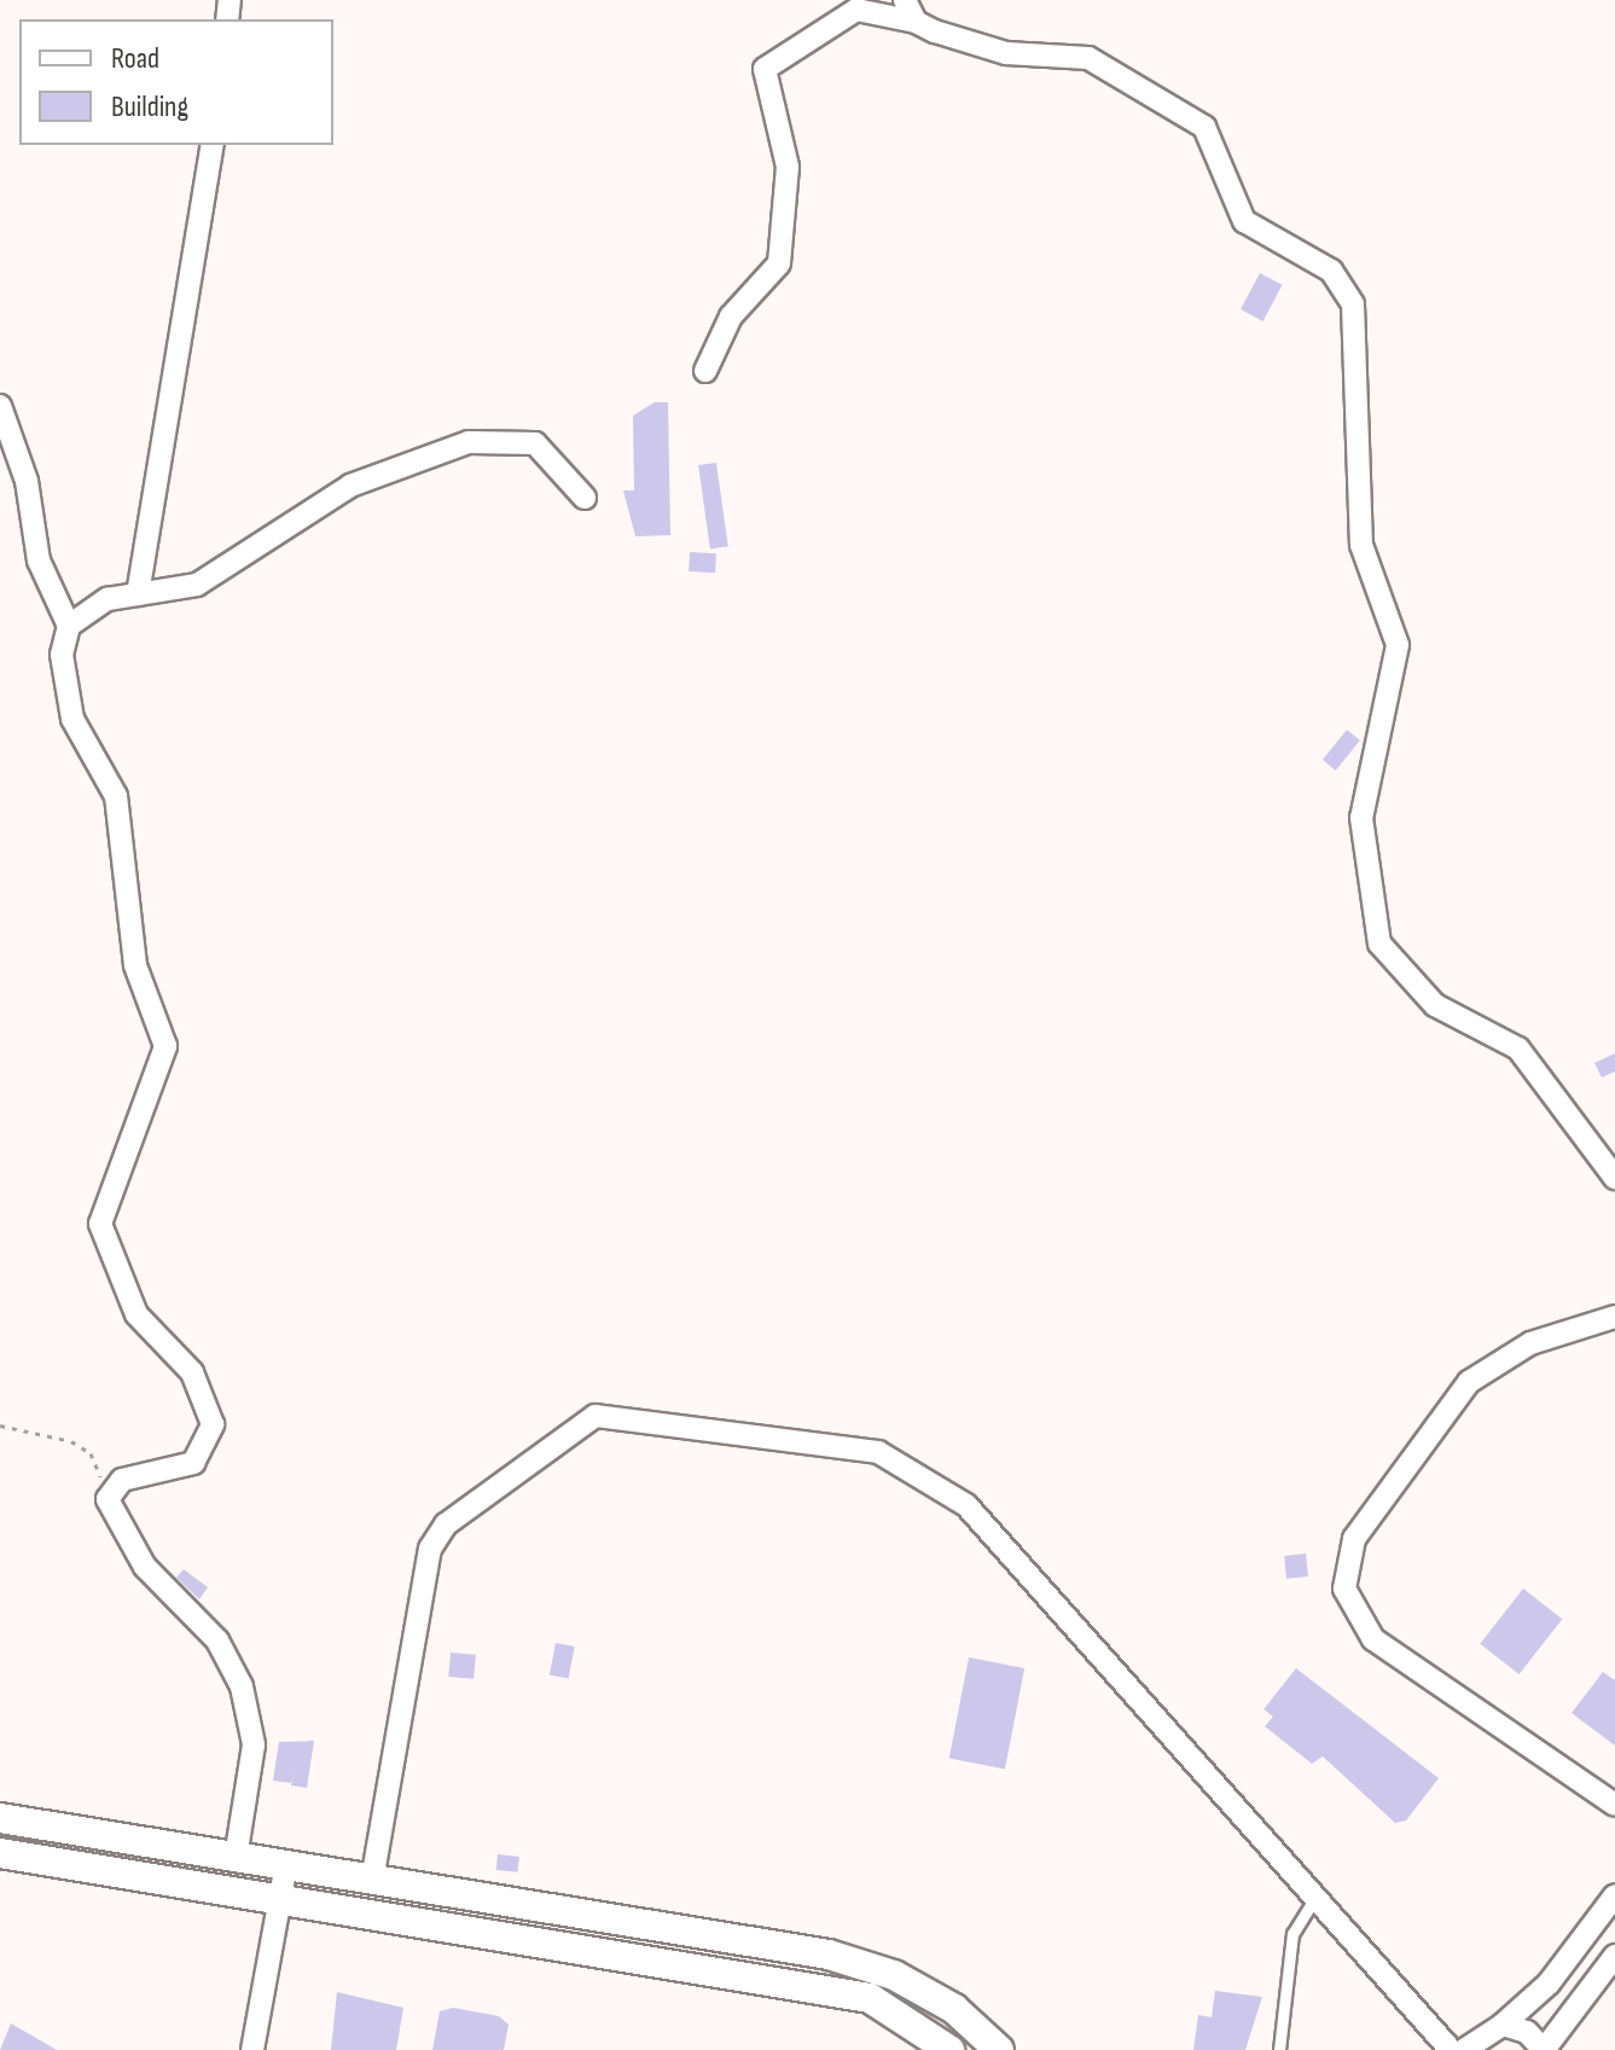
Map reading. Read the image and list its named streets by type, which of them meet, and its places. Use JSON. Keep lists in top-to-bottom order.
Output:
{
  "legend": ["Road", "Building"]
}
